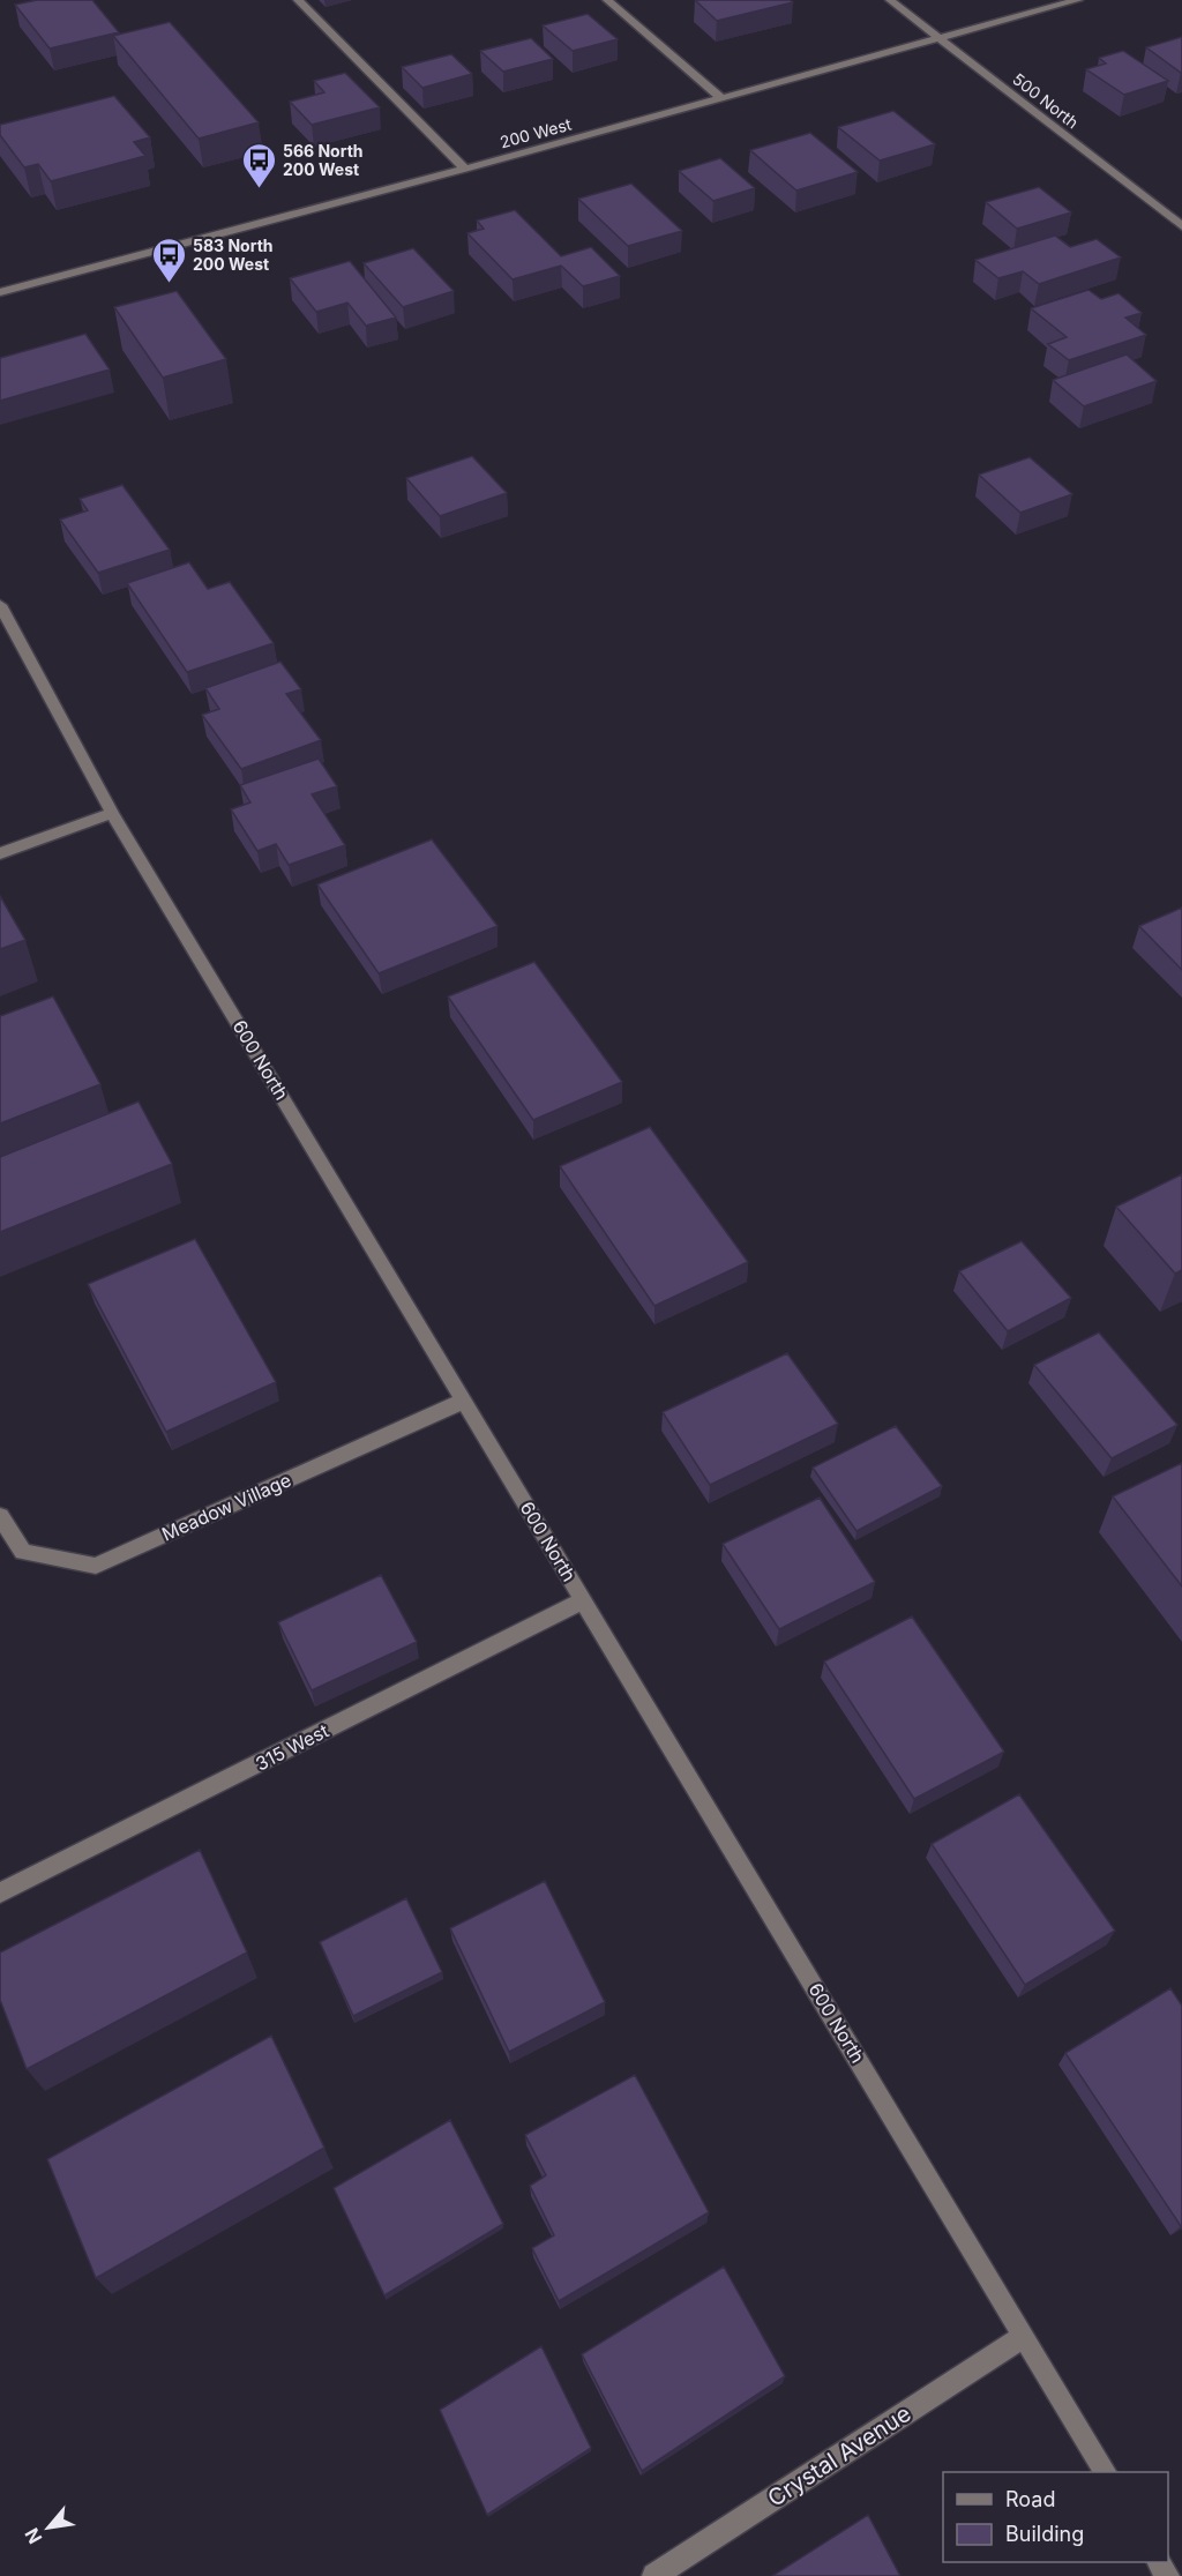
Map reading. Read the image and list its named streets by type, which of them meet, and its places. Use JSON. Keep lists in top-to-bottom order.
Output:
{
  "streets": {
    "street": [
      "500 North",
      "200 West",
      "600 North",
      "Meadow Village",
      "315 West",
      "Crystal Avenue"
    ]
  },
  "crossings": [
    ["500 North", "200 West"],
    ["600 North", "Meadow Village"],
    ["600 North", "315 West"],
    ["600 North", "Crystal Avenue"]
  ],
  "places": {
    "bus stop": ["566 North 200 West", "583 North 200 West"]
  },
  "legend": ["Road", "Building"],
  "north": "bottom left"
}
